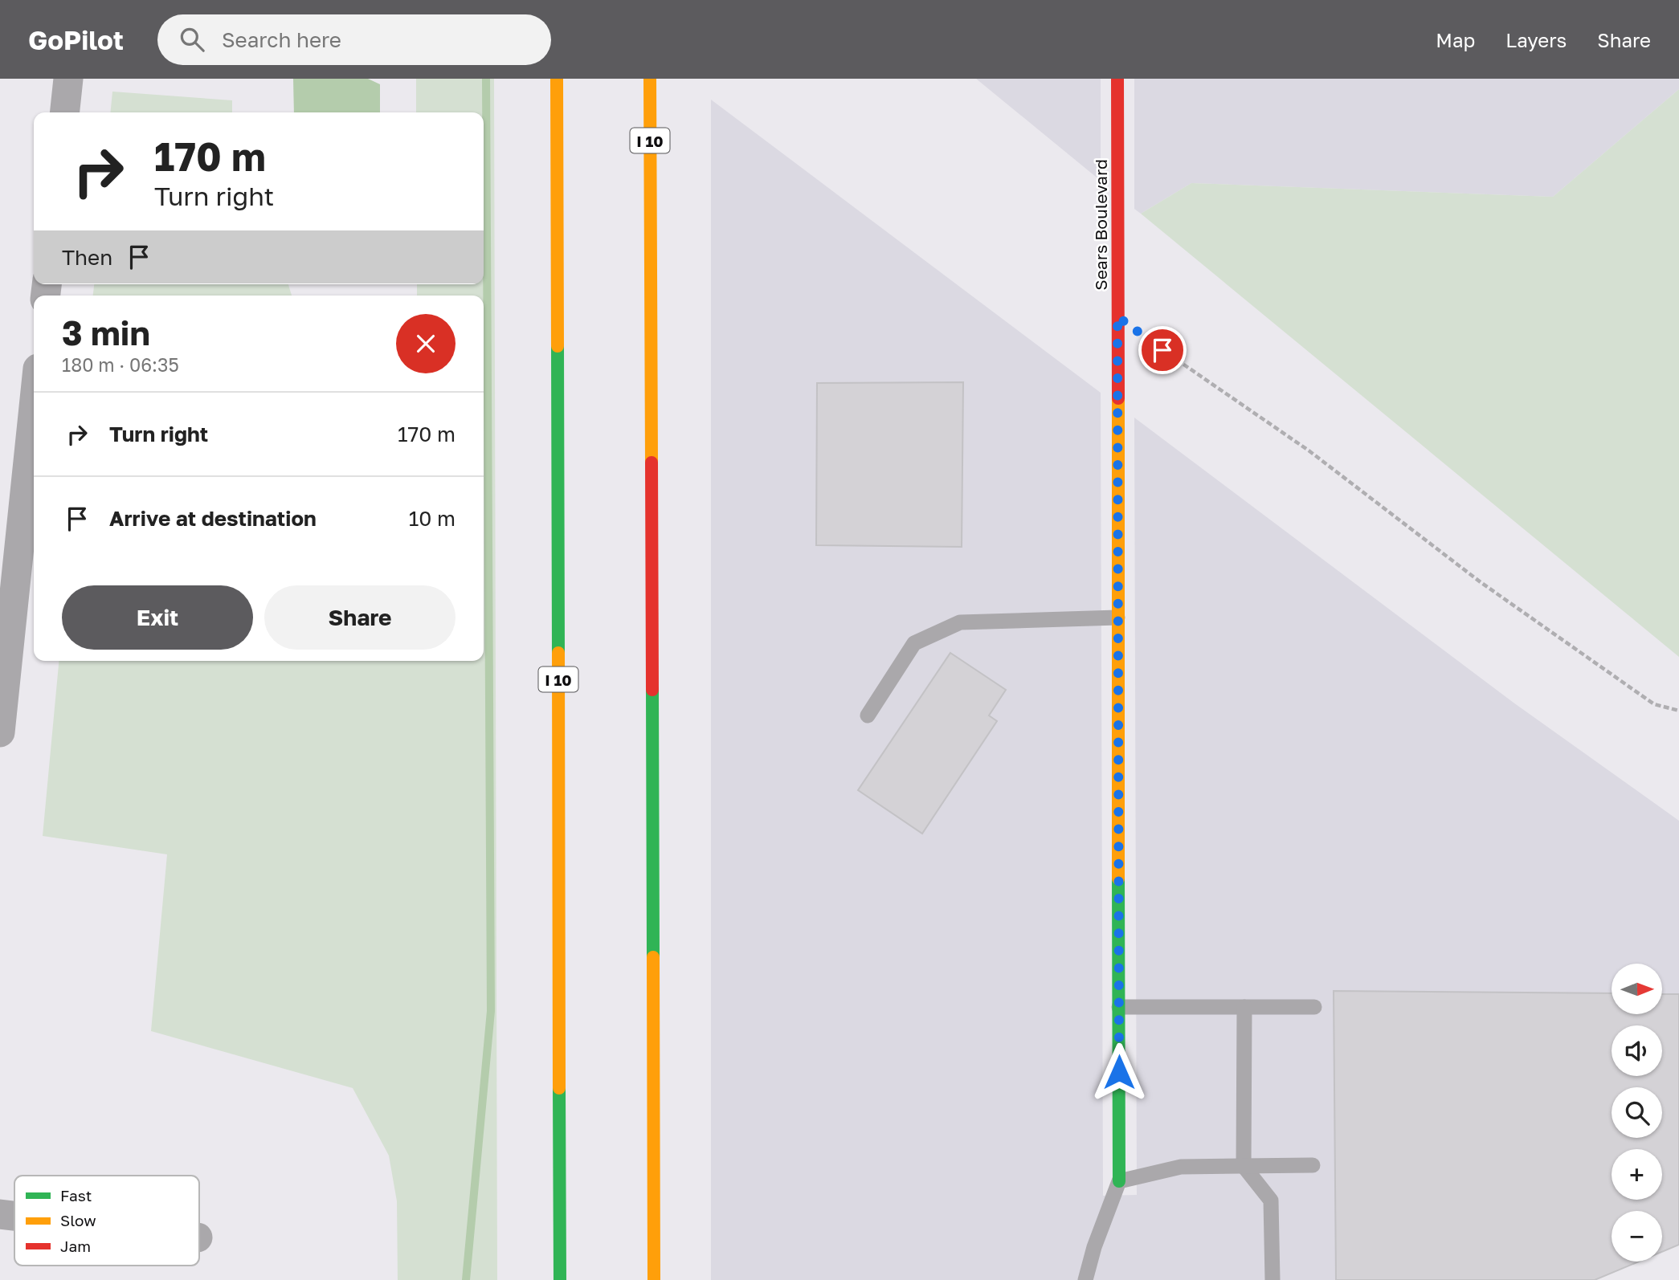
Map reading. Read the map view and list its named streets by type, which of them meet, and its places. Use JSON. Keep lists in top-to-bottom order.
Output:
{
  "streets": {
    "main road": ["I 10", "Sears Boulevard"]
  },
  "legend": ["Fast", "Slow", "Jam"],
  "north": "right",
  "page": {
    "header": "GoPilot",
    "search": "Search here",
    "nav": ["Map", "Layers", "Share"],
    "turn": ["170 m", "Turn right"],
    "then": "Then",
    "heading": ["3 min", "180 m · 06:35"],
    "list": [
      {
        "name": "Turn right",
        "value": "170 m"
      },
      {
        "name": "Arrive at destination",
        "value": "10 m"
      }
    ],
    "buttons": ["Exit", "Share"],
    "map_buttons": ["+", "−"]
  }
}
